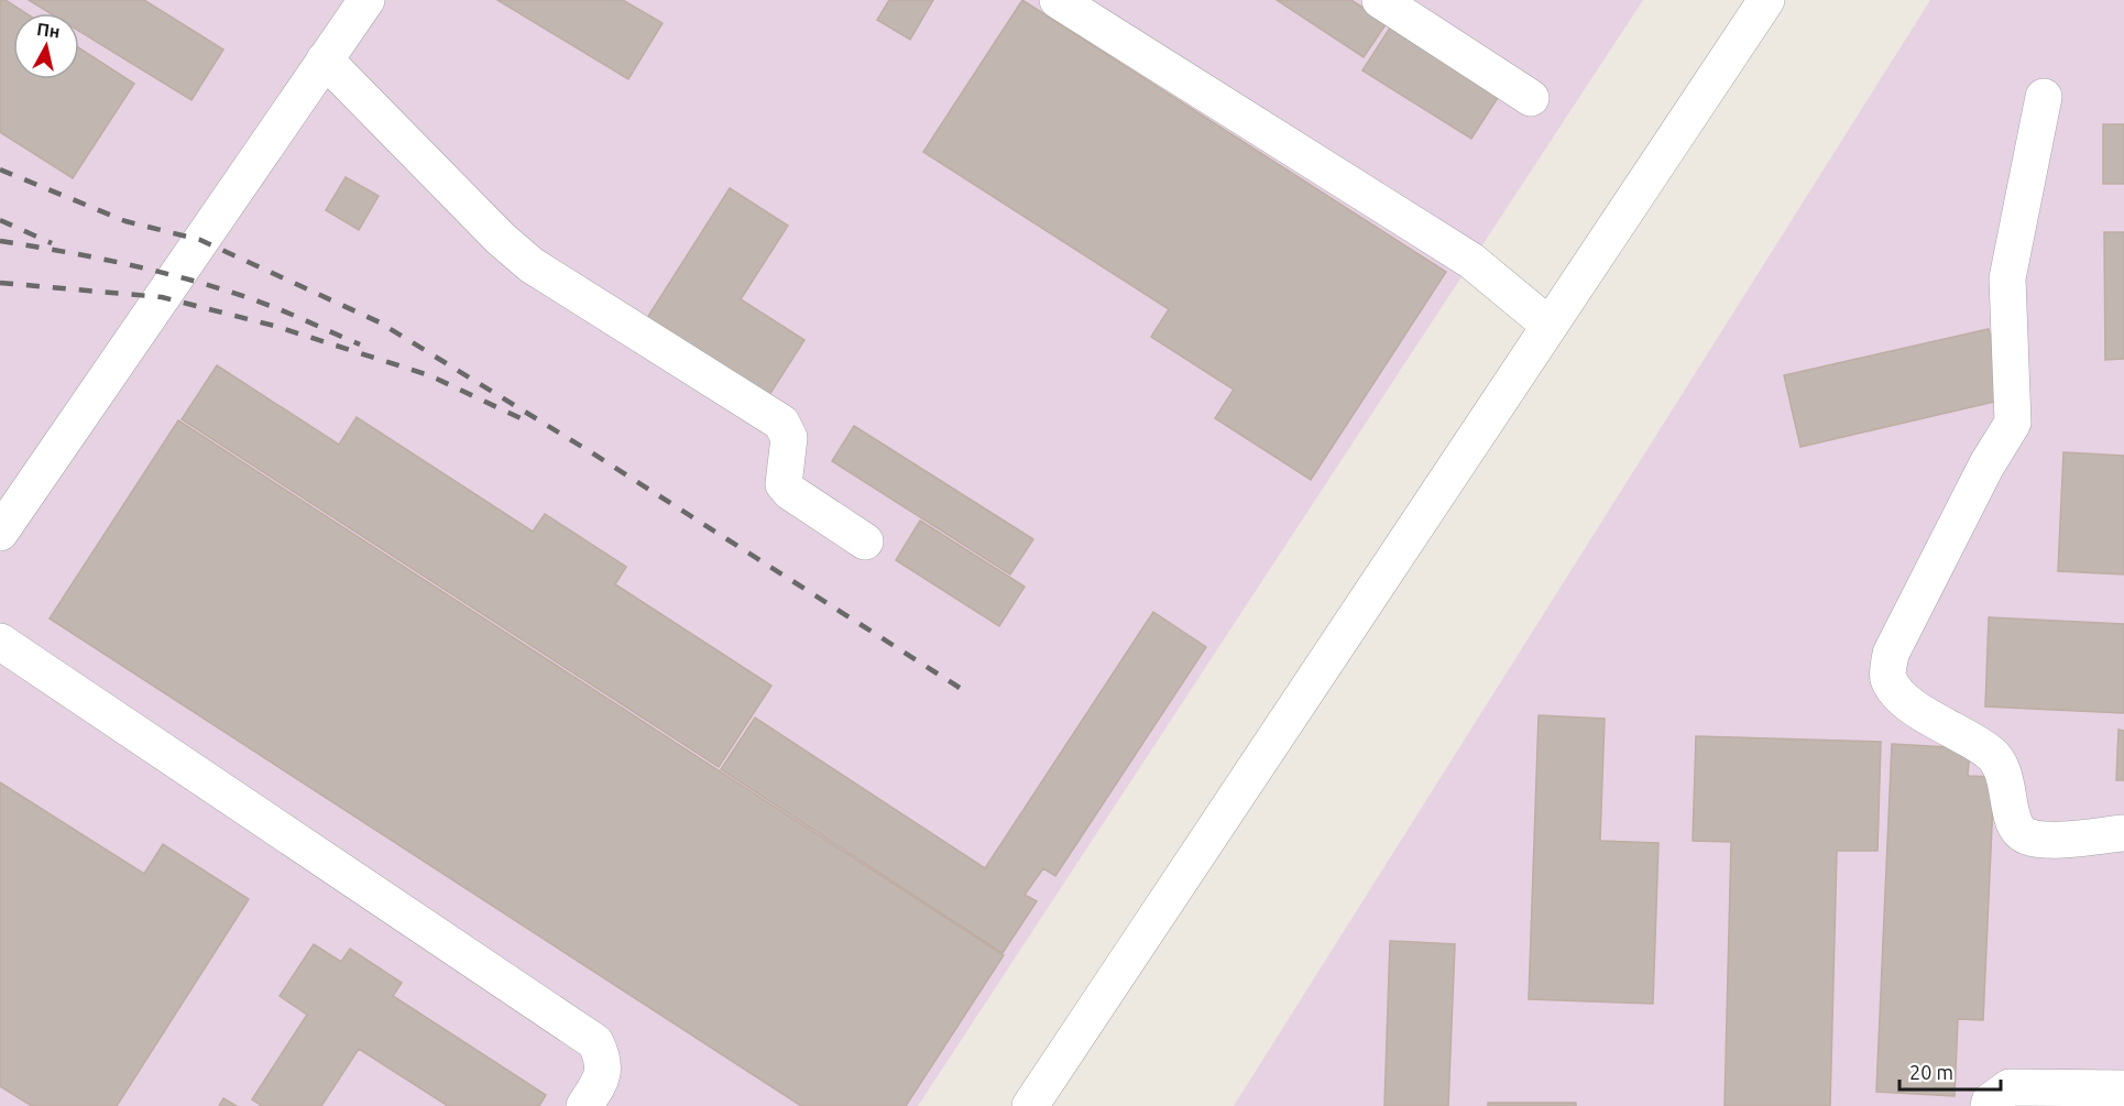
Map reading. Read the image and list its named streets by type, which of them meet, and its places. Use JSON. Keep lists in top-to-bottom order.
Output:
{
  "scale_bar": "20 m",
  "north": "top"
}
